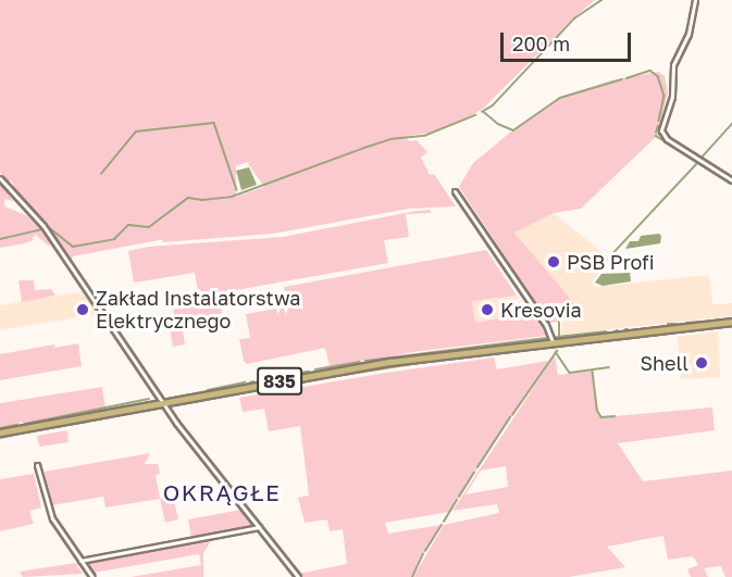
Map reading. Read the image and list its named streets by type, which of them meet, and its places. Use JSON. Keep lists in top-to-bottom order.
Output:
{
  "streets": {
    "main road": ["835"]
  },
  "districts": ["OKRĄGŁE"],
  "places": [
    "PSB Profi",
    "Zakład Instalatorstwa Elektrycznego",
    "Kresovia",
    "Shell"
  ],
  "scale_bar": "200 m"
}
